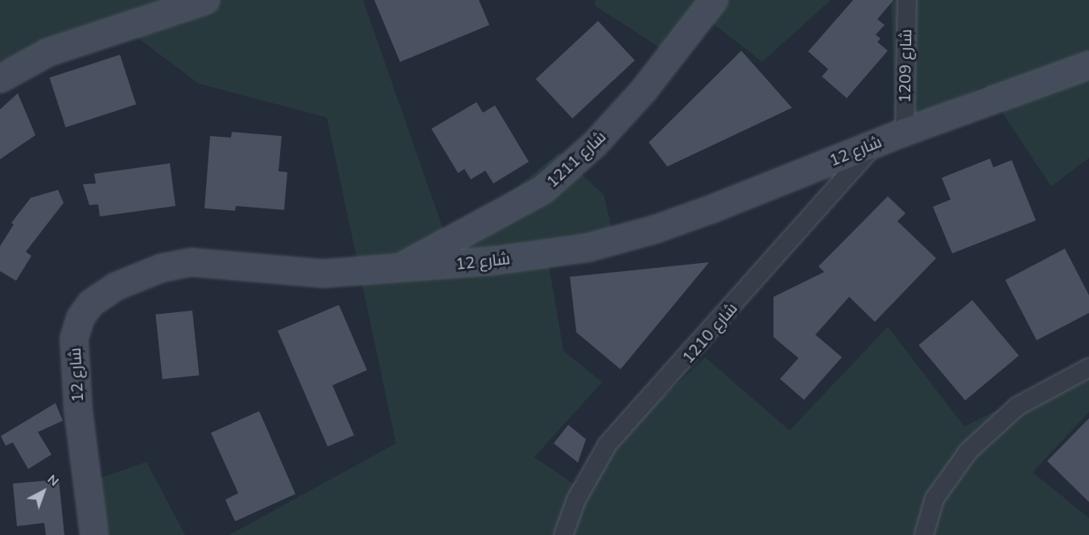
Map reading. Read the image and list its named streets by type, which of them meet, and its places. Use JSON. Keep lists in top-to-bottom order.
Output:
{
  "streets": {
    "main road": ["شارع 12", "شارع 1211"],
    "street": ["شارع 1209", "شارع 1210"]
  },
  "crossings": [
    ["شارع 1209", "شارع 12"],
    ["شارع 12", "شارع 1211"],
    ["شارع 12", "شارع 1210"]
  ],
  "north": "top right"
}
